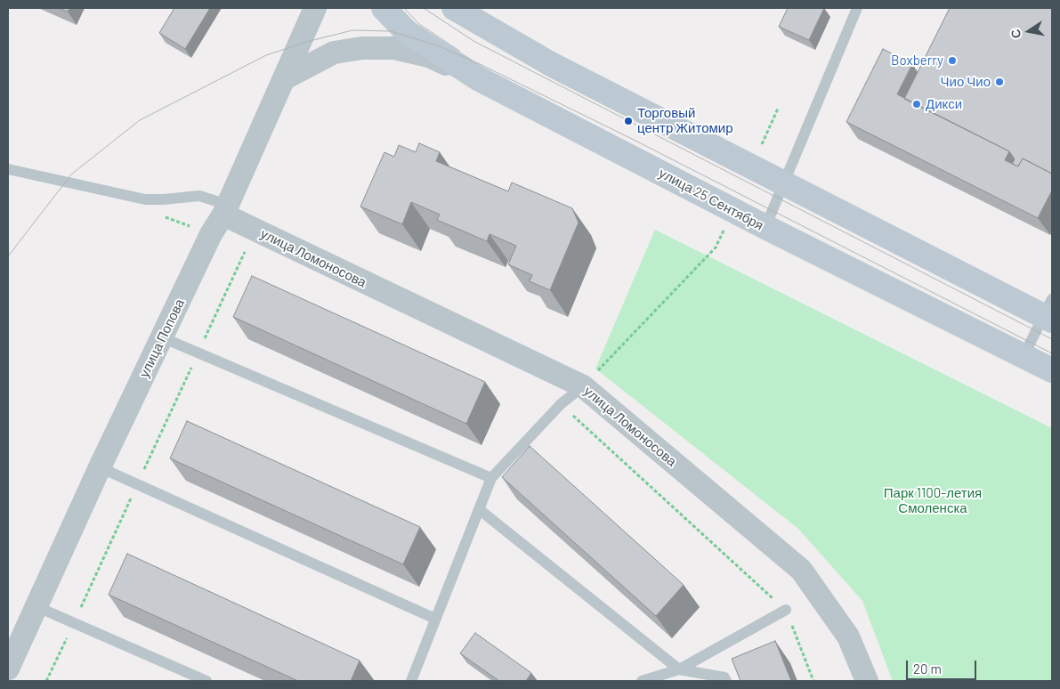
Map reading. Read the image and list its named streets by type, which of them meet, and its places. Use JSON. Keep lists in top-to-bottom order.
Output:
{
  "streets": {
    "main road": ["улица 25 Сентября"],
    "street": ["улица Ломоносова", "улица Попова"]
  },
  "crossings": [
    ["улица Ломоносова", "улица Попова"]
  ],
  "parks": ["Парк 1100-летия Смоленска"],
  "places": [
    "Boxberry",
    "Чио Чио",
    "Дикси",
    "Торговый центр Житомир"
  ],
  "scale_bar": "20 m",
  "north": "left"
}
